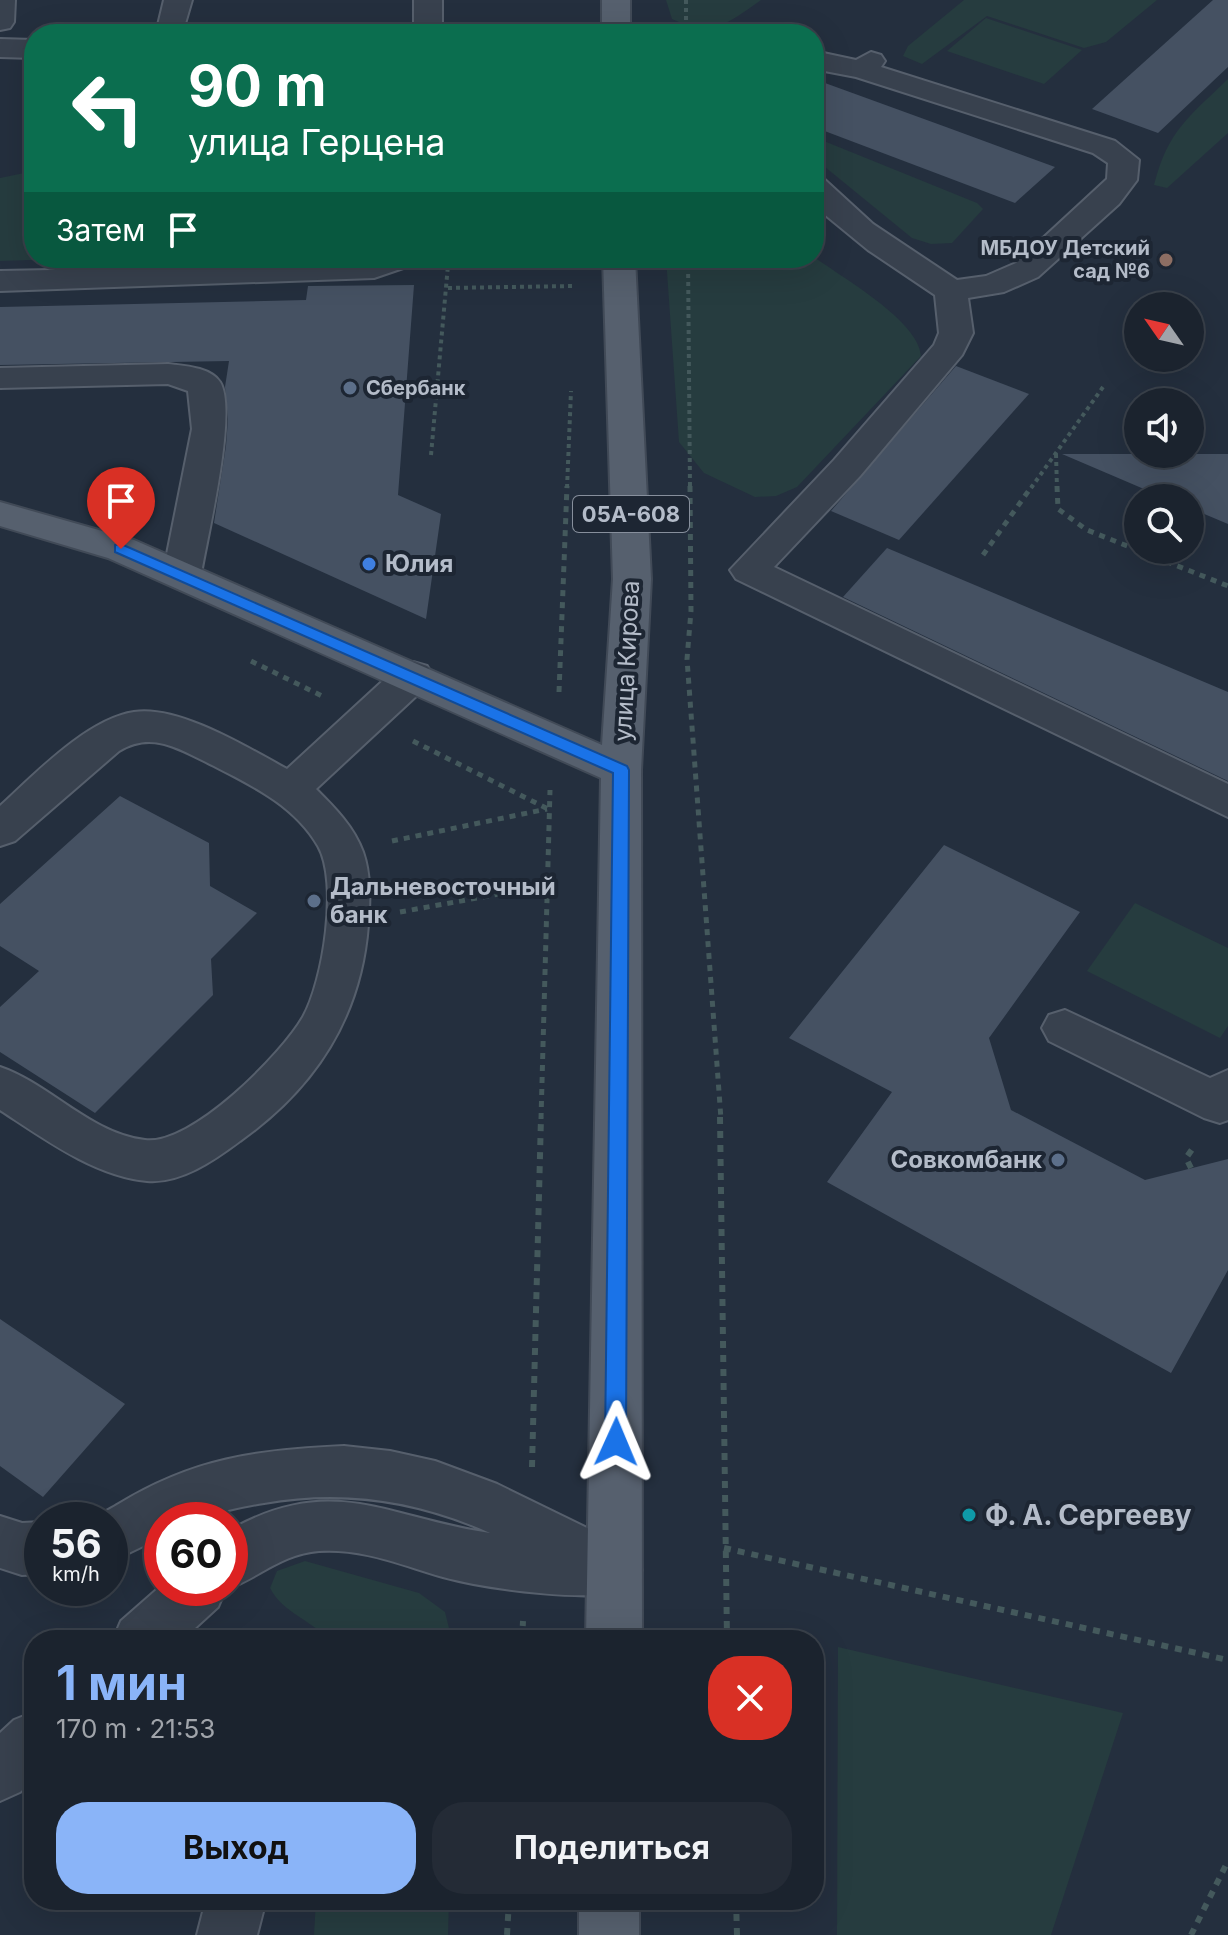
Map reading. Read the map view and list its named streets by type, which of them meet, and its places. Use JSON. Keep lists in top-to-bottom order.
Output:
{
  "streets": {
    "main road": ["05А-608", "улица Кирова"]
  },
  "places": [
    "МБДОУ Детский сад №6",
    "Сбербанк",
    "Юлия",
    "Дальневосточный банк",
    "Совкомбанк",
    "Ф. А. Сергееву"
  ],
  "north": "top left",
  "page": {
    "turn": ["90 m", "улица Герцена"],
    "then": "Затем",
    "speed": "56 km/h",
    "limit": "60",
    "heading": ["1 мин", "170 m · 21:53"],
    "buttons": ["Выход", "Поделиться"]
  }
}
